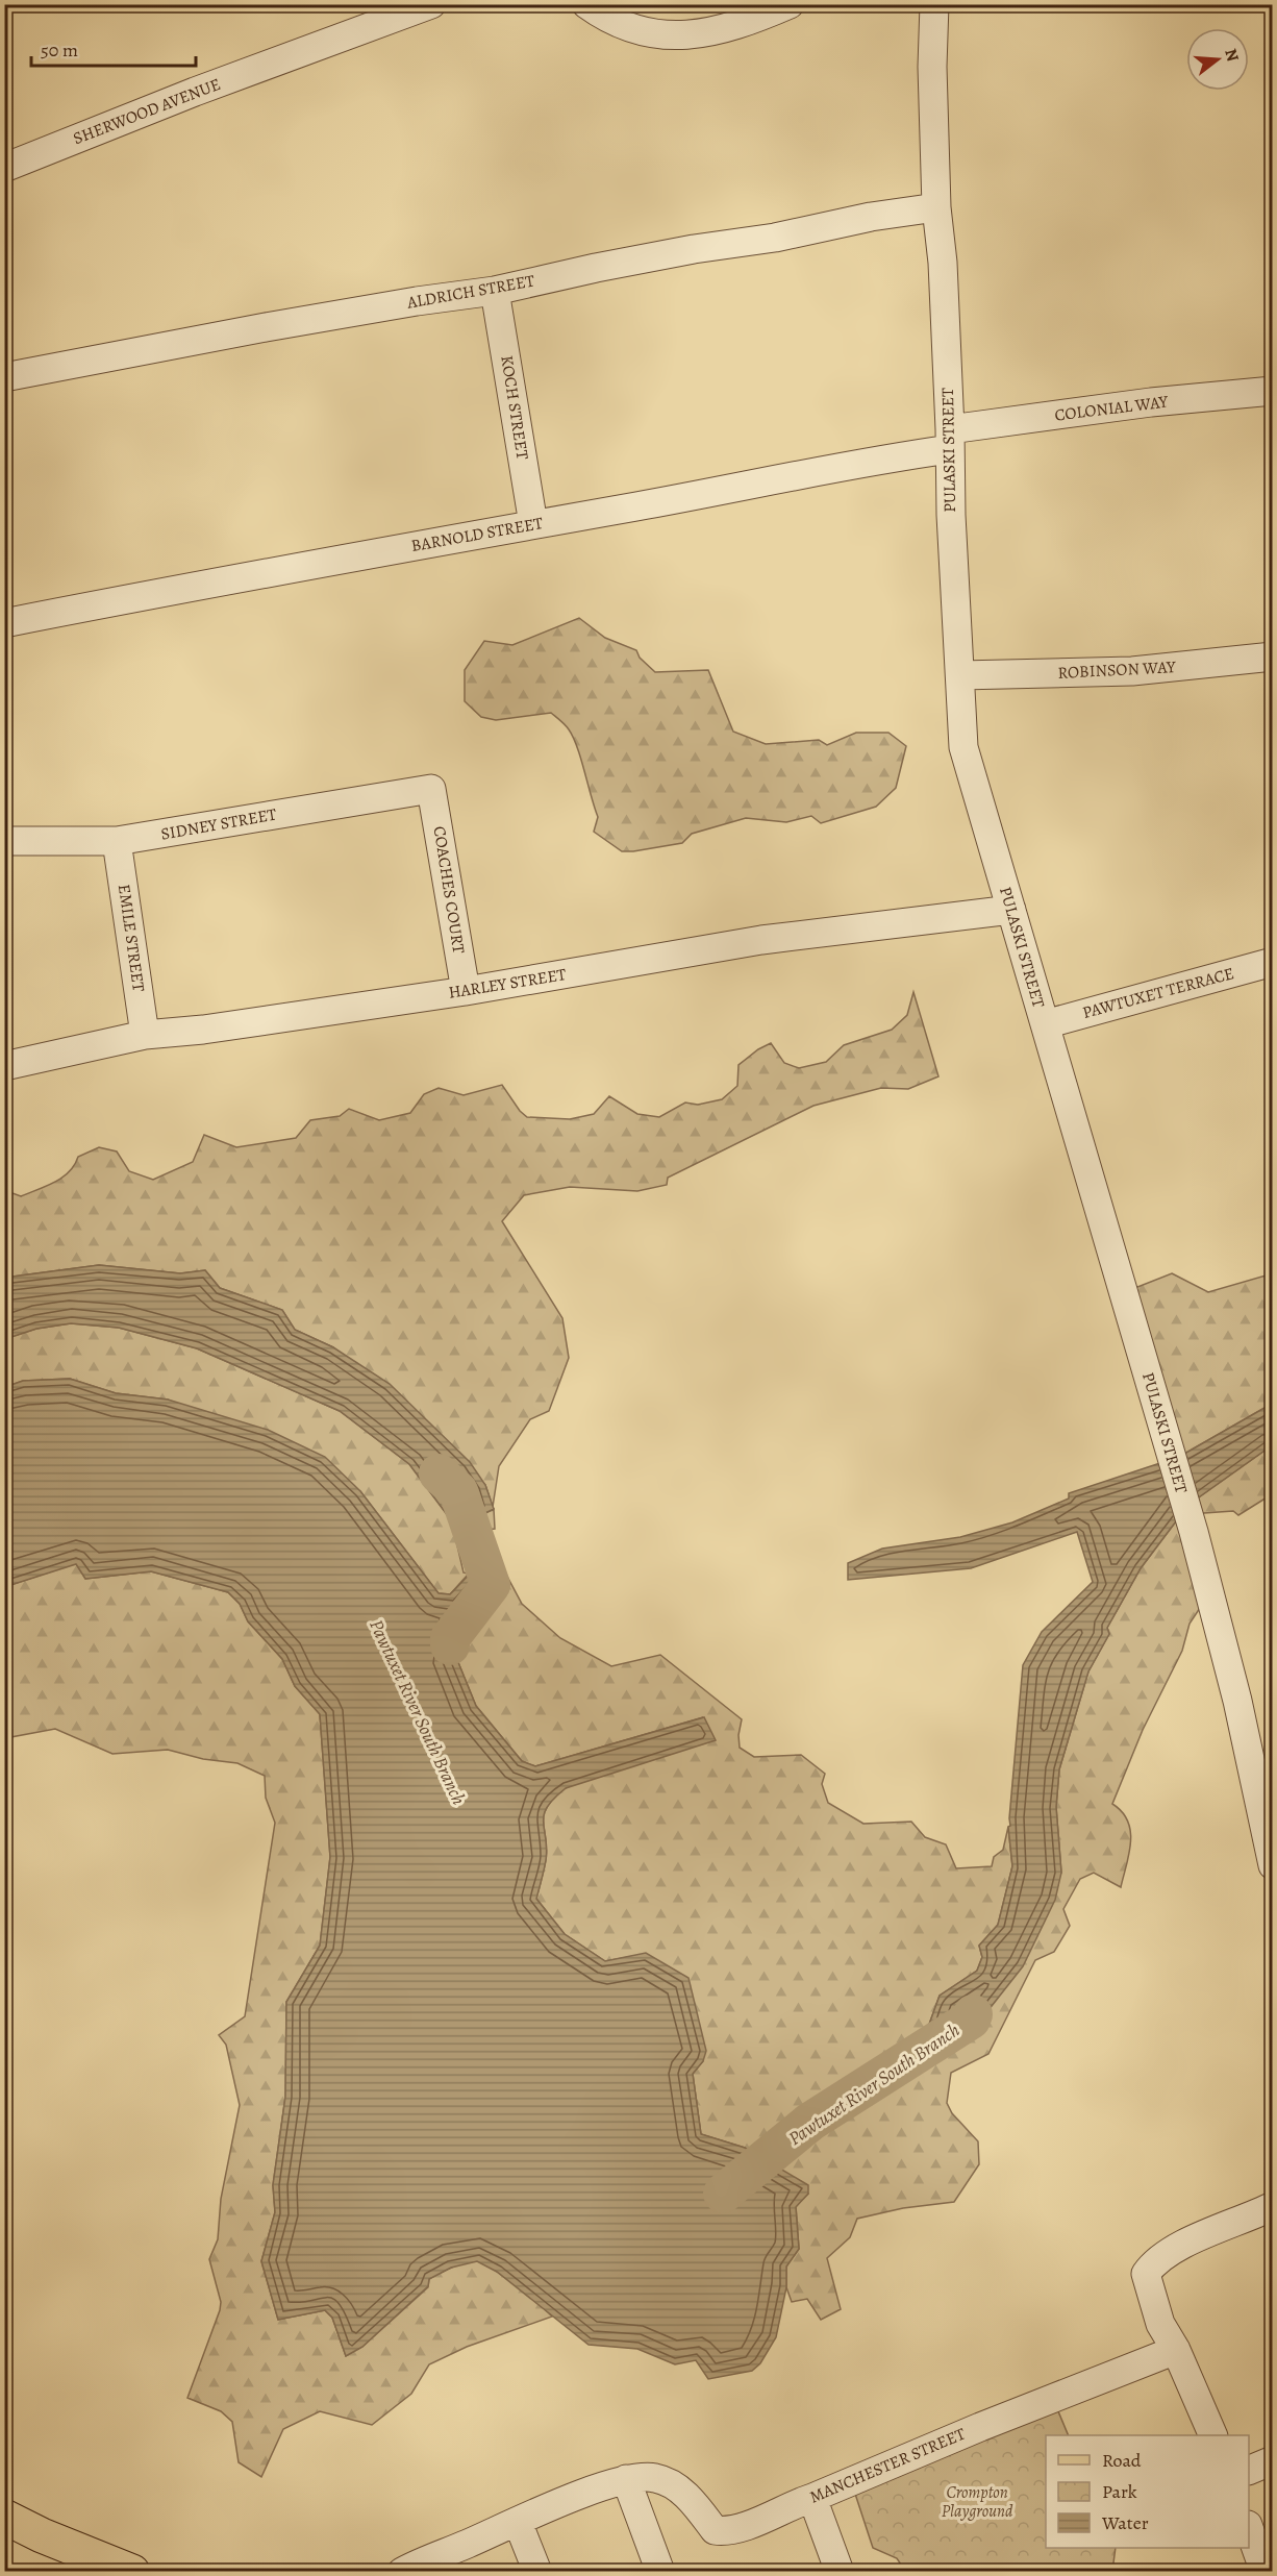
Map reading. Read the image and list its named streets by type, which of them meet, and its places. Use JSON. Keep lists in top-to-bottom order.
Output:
{
  "streets": {
    "street": [
      "SHERWOOD AVENUE",
      "ALDRICH STREET",
      "KOCH STREET",
      "COLONIAL WAY",
      "PULASKI STREET",
      "BARNOLD STREET",
      "ROBINSON WAY",
      "SIDNEY STREET",
      "COACHES COURT",
      "EMILE STREET",
      "HARLEY STREET",
      "PAWTUXET TERRACE",
      "MANCHESTER STREET"
    ]
  },
  "crossings": [
    ["ALDRICH STREET", "KOCH STREET"],
    ["ALDRICH STREET", "PULASKI STREET"],
    ["KOCH STREET", "BARNOLD STREET"],
    ["COLONIAL WAY", "PULASKI STREET"],
    ["COLONIAL WAY", "BARNOLD STREET"],
    ["PULASKI STREET", "BARNOLD STREET"],
    ["PULASKI STREET", "ROBINSON WAY"],
    ["PULASKI STREET", "HARLEY STREET"],
    ["PULASKI STREET", "PAWTUXET TERRACE"],
    ["SIDNEY STREET", "COACHES COURT"],
    ["SIDNEY STREET", "EMILE STREET"],
    ["COACHES COURT", "HARLEY STREET"],
    ["EMILE STREET", "HARLEY STREET"]
  ],
  "water": ["Pawtuxet River South Branch"],
  "parks": ["Crompton Playground"],
  "legend": ["Road", "Park", "Water"],
  "scale_bar": "50 m",
  "north": "right"
}
